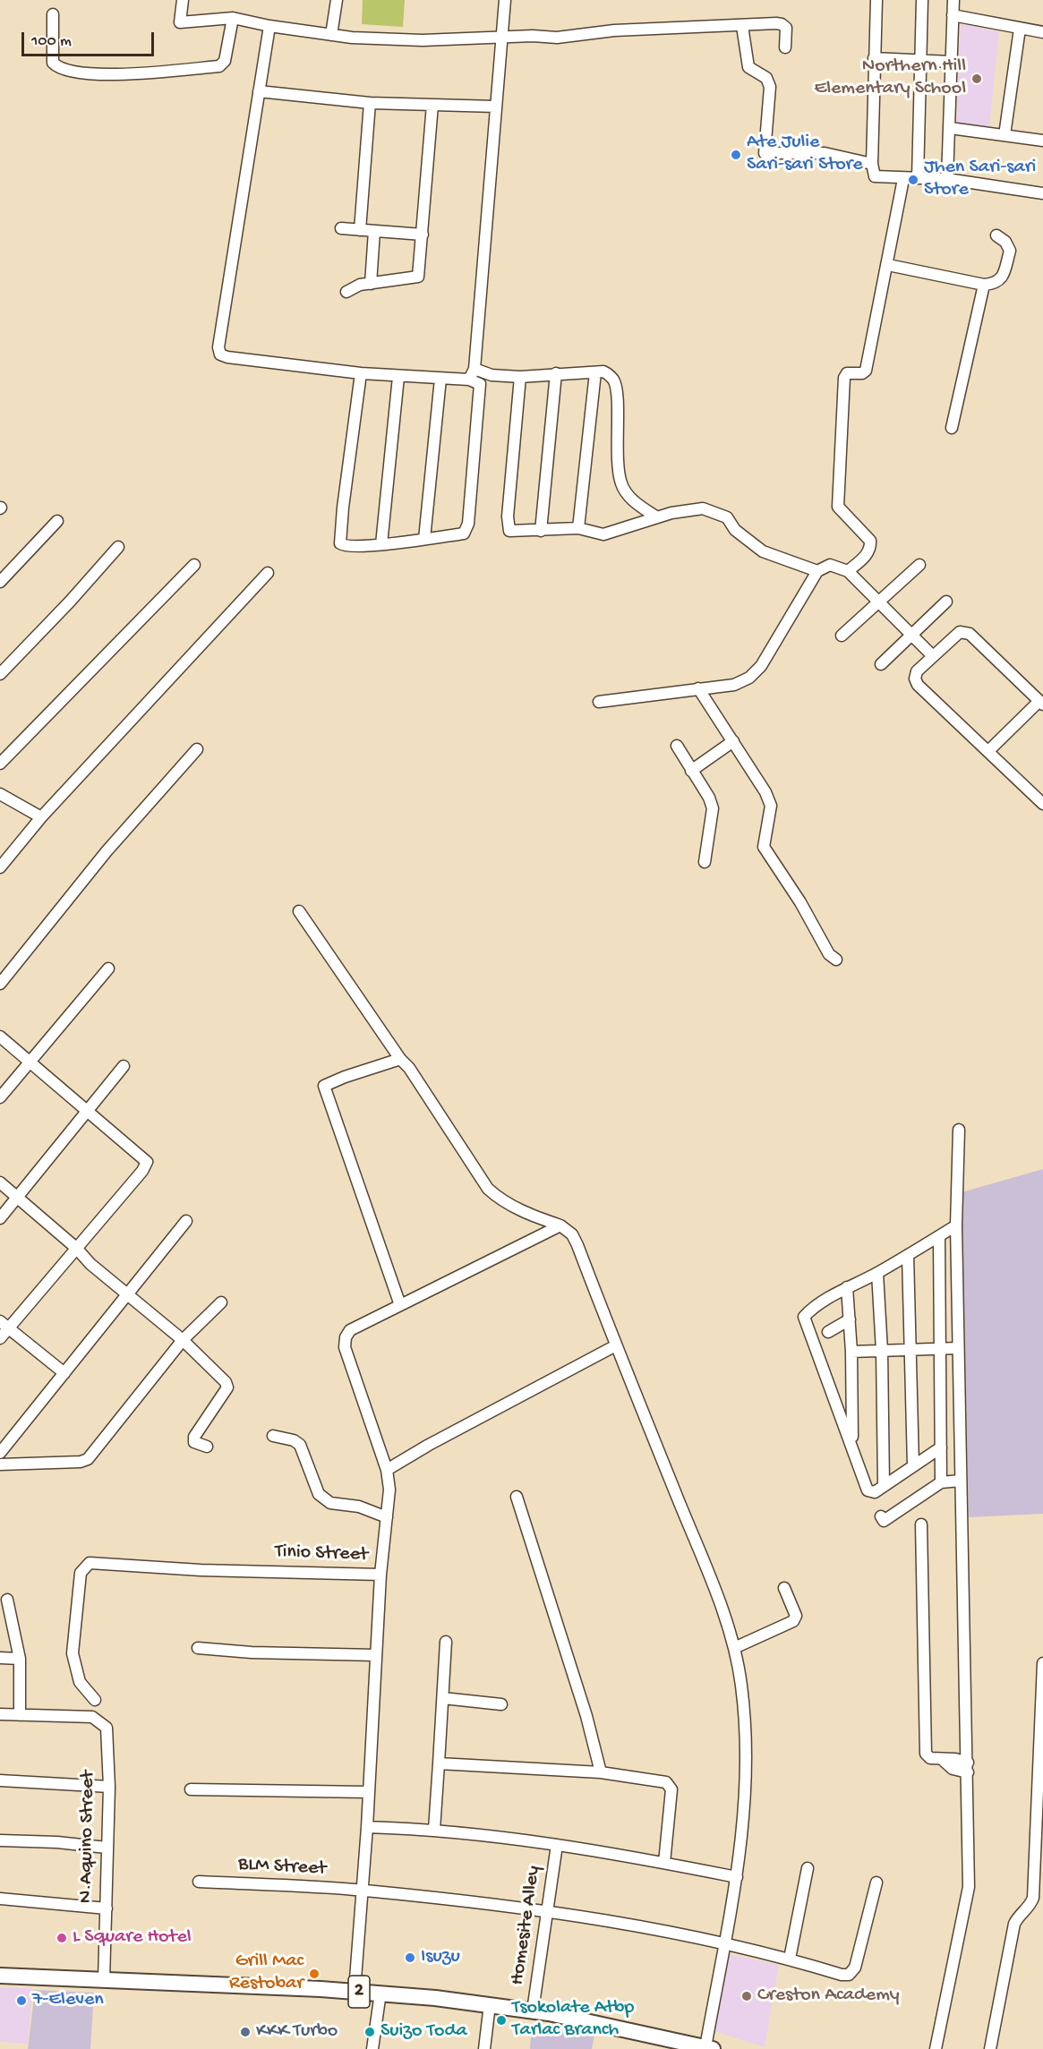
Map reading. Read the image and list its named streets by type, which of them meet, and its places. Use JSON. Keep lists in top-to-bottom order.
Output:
{
  "streets": {
    "highway": ["2"],
    "street": [
      "Tinio Street",
      "N.Aquino Street",
      "BLM Street",
      "Homesite Alley"
    ]
  },
  "crossings": [
    ["Tinio Street", "BLM Street"],
    ["Tinio Street", "2"],
    ["N.Aquino Street", "2"],
    ["BLM Street", "Homesite Alley"],
    ["Homesite Alley", "2"]
  ],
  "places": [
    "Northern Hill Elementary School",
    "Ate Julie Sari-sari Store",
    "Jhen Sari-sari Store",
    "L Square Hotel",
    "Isuzu",
    "Grill Mac Restobar",
    "Creston Academy",
    "7-Eleven",
    "Tsokolate Atbp Tarlac Branch",
    "KKK Turbo",
    "Suizo Toda"
  ],
  "scale_bar": "100 m"
}
